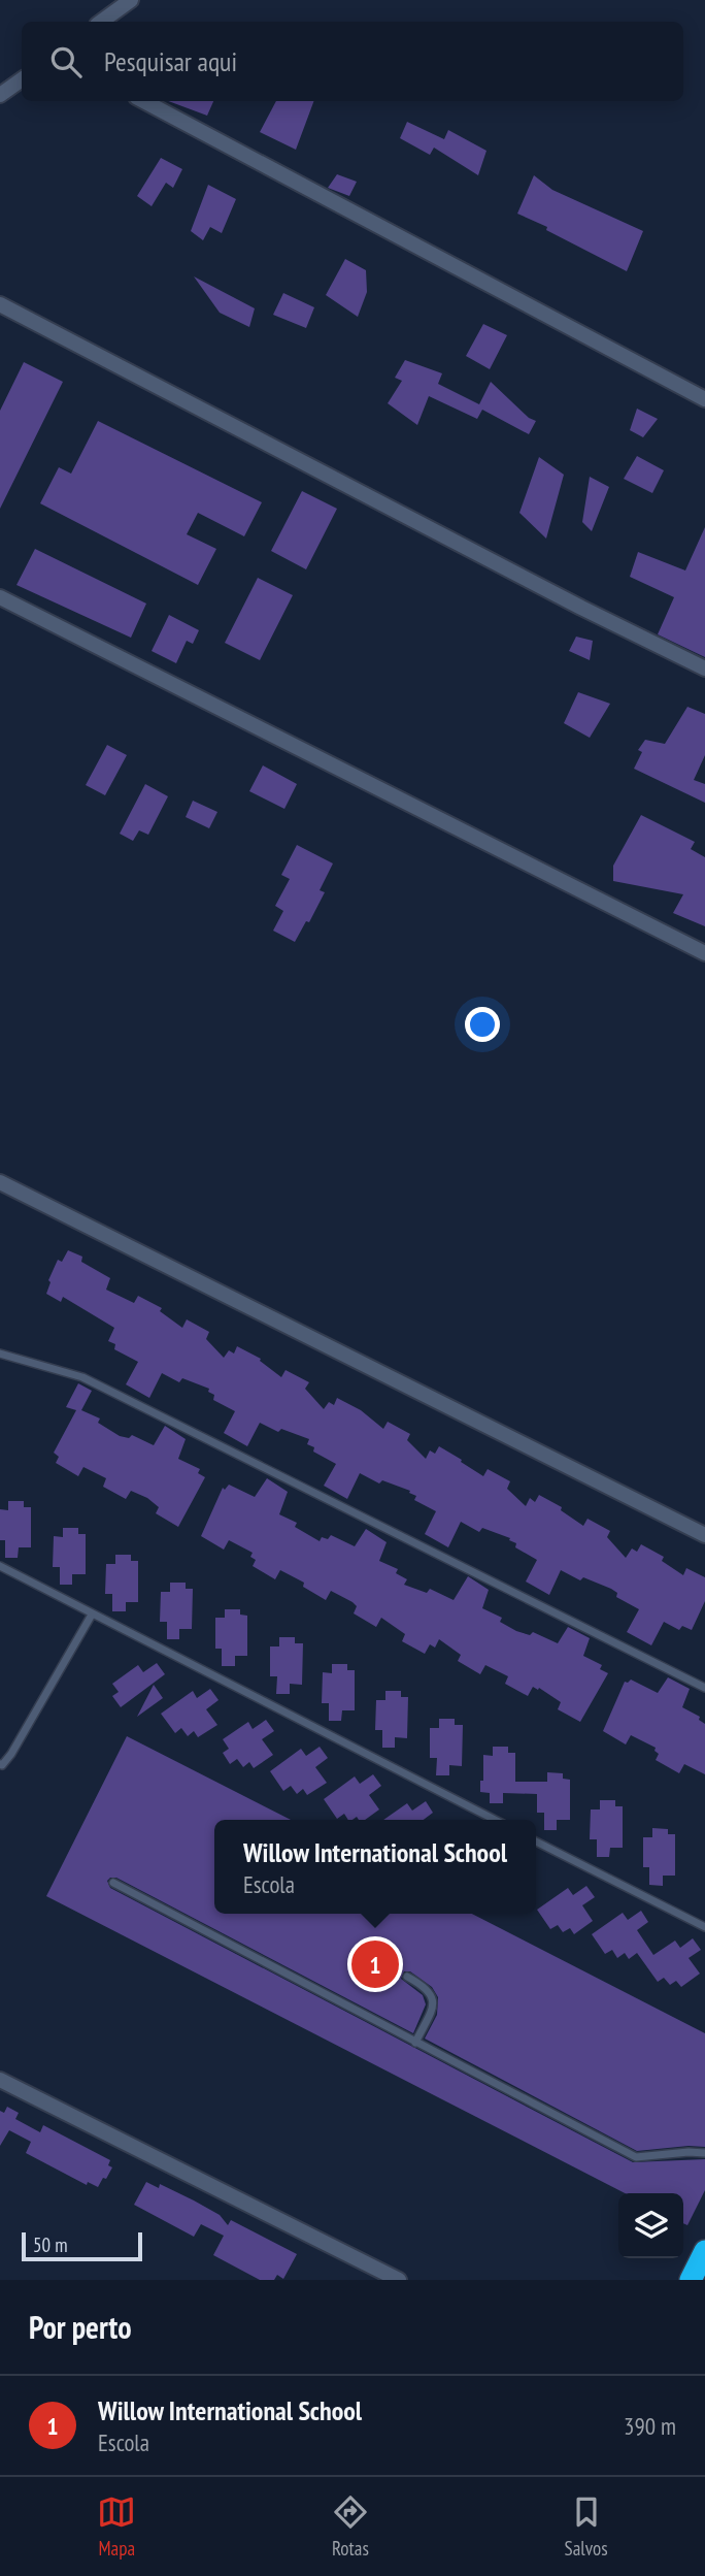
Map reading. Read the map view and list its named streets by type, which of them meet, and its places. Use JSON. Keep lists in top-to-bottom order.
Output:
{
  "scale_bar": "50 m",
  "page": {
    "search": "Pesquisar aqui",
    "popup": ["Willow International School", "Escola"],
    "pins": "1",
    "scale": "50 m",
    "heading": "Por perto",
    "list": [
      {
        "mark": "1",
        "name": "Willow International School",
        "note": "Escola",
        "value": "390 m"
      }
    ],
    "nav": ["Mapa", "Rotas", "Salvos"]
  }
}
